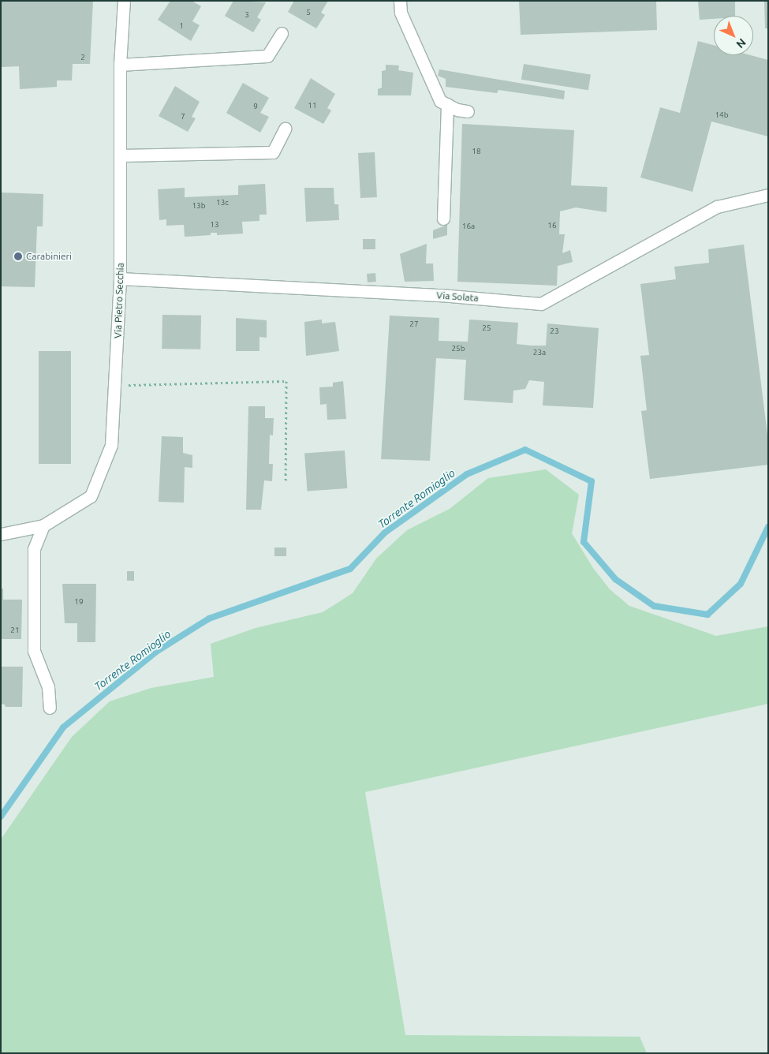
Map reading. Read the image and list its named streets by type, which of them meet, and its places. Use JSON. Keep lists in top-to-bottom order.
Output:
{
  "streets": {
    "street": ["Via Solata", "Via Pietro Secchia"]
  },
  "crossings": [
    ["Via Solata", "Via Pietro Secchia"]
  ],
  "water": ["Torrente Romioglio"],
  "places": ["Carabinieri"],
  "house_numbers": [
    "5",
    "3",
    "1",
    "2",
    "11",
    "9",
    "14b",
    "7",
    "18",
    "13c",
    "13b",
    "13",
    "16",
    "16a",
    "27",
    "25",
    "23",
    "25b",
    "23a",
    "19",
    "21"
  ],
  "north": "bottom right"
}
